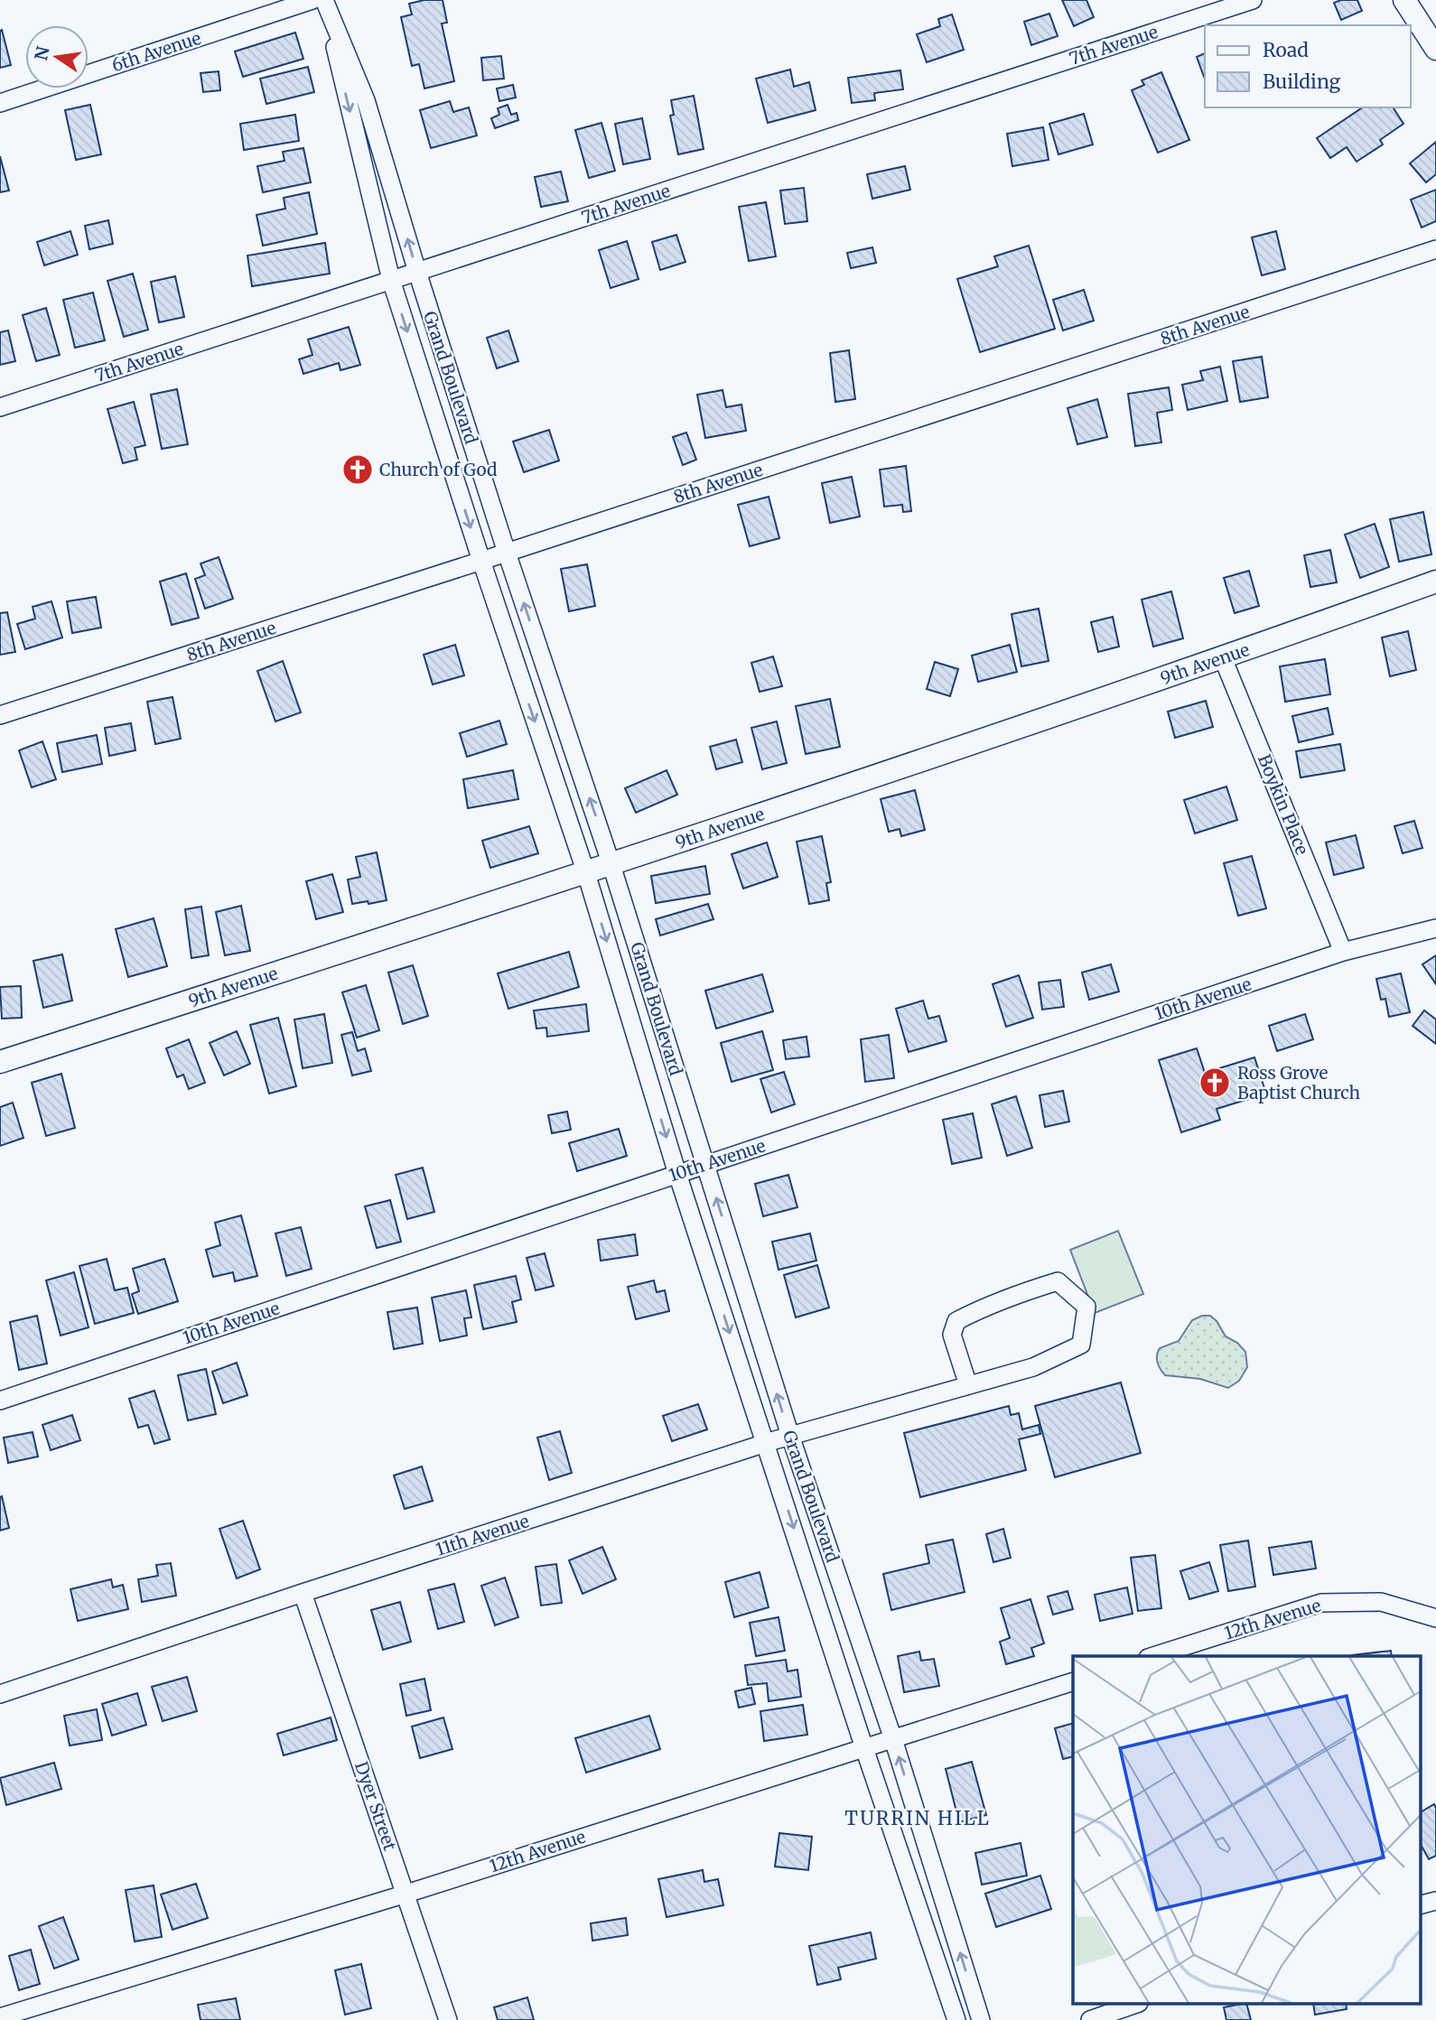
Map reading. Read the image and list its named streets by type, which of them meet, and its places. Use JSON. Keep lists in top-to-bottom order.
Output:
{
  "streets": {
    "street": [
      "7th Avenue",
      "6th Avenue",
      "8th Avenue",
      "Grand Boulevard",
      "9th Avenue",
      "Boykin Place",
      "10th Avenue",
      "11th Avenue",
      "12th Avenue",
      "Dyer Street"
    ]
  },
  "crossings": [
    ["7th Avenue", "Grand Boulevard"],
    ["8th Avenue", "Grand Boulevard"],
    ["Grand Boulevard", "9th Avenue"],
    ["Grand Boulevard", "10th Avenue"],
    ["Grand Boulevard", "11th Avenue"],
    ["Grand Boulevard", "12th Avenue"],
    ["9th Avenue", "Boykin Place"],
    ["Boykin Place", "10th Avenue"],
    ["11th Avenue", "Dyer Street"],
    ["12th Avenue", "Dyer Street"]
  ],
  "districts": ["TURRIN HILL"],
  "places": {
    "church": ["Church of God", "Ross Grove Baptist Church"]
  },
  "legend": ["Road", "Building"],
  "north": "left"
}
